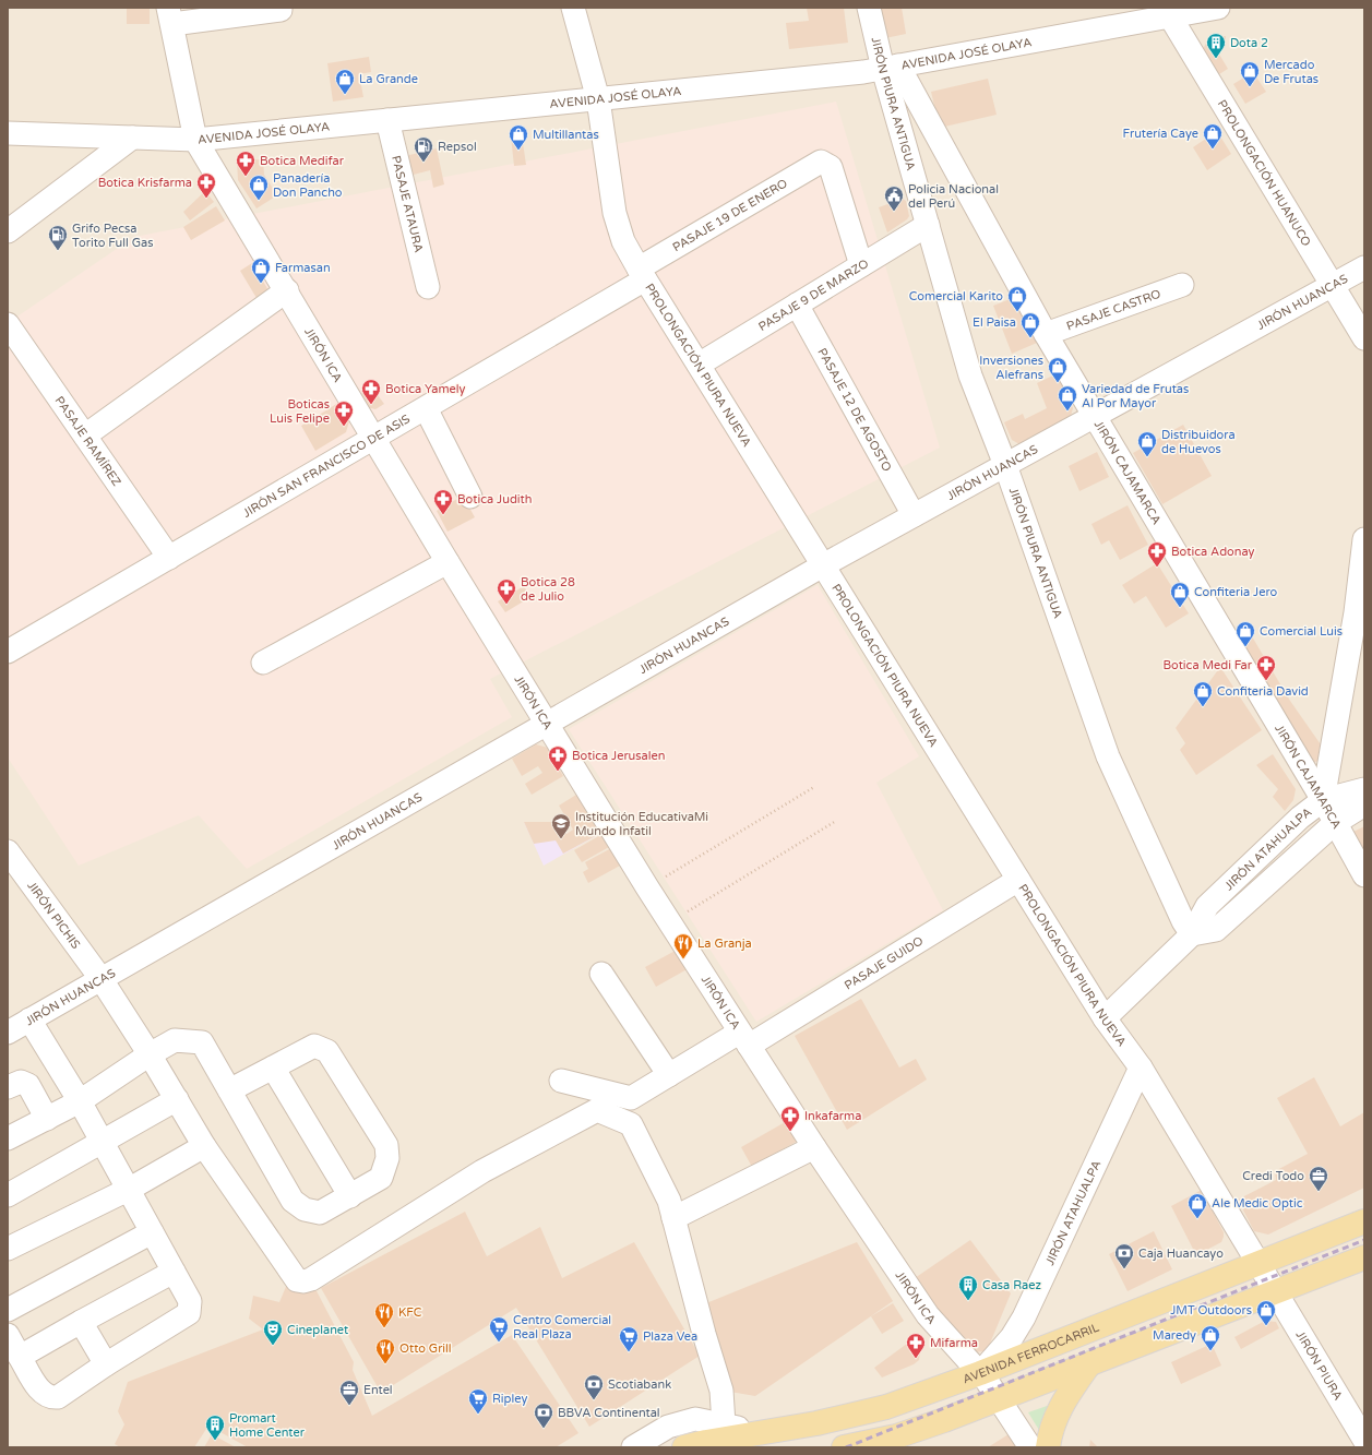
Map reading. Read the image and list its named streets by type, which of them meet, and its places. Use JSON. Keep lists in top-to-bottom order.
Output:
{
  "streets": {
    "main road": ["AVENIDA FERROCARRIL"],
    "street": [
      "AVENIDA JOSÉ OLAYA",
      "JIRÓN PIURA ANTIGUA",
      "PROLONGACIÓN HUANUCO",
      "PASAJE ATAURA",
      "PASAJE 19 DE ENERO",
      "PASAJE 9 DE MARZO",
      "JIRÓN HUANCAS",
      "PASAJE CASTRO",
      "JIRÓN ICA",
      "PROLONGACIÓN PIURA NUEVA",
      "PASAJE 12 DE AGOSTO",
      "PASAJE RAMÍREZ",
      "JIRÓN SAN FRANCISCO DE ASIS",
      "JIRÓN CAJAMARCA",
      "JIRÓN ATAHUALPA",
      "JIRÓN PICHIS",
      "PASAJE GUIDO",
      "JIRÓN PIURA"
    ]
  },
  "crossings": [
    ["AVENIDA JOSÉ OLAYA", "JIRÓN PIURA ANTIGUA"],
    ["AVENIDA JOSÉ OLAYA", "PROLONGACIÓN HUANUCO"],
    ["AVENIDA JOSÉ OLAYA", "PASAJE ATAURA"],
    ["AVENIDA JOSÉ OLAYA", "JIRÓN ICA"],
    ["AVENIDA JOSÉ OLAYA", "PROLONGACIÓN PIURA NUEVA"],
    ["AVENIDA JOSÉ OLAYA", "JIRÓN CAJAMARCA"],
    ["JIRÓN PIURA ANTIGUA", "PASAJE 9 DE MARZO"],
    ["JIRÓN PIURA ANTIGUA", "JIRÓN HUANCAS"],
    ["JIRÓN PIURA ANTIGUA", "JIRÓN CAJAMARCA"],
    ["JIRÓN PIURA ANTIGUA", "JIRÓN ATAHUALPA"],
    ["PROLONGACIÓN HUANUCO", "JIRÓN HUANCAS"],
    ["PASAJE 19 DE ENERO", "PASAJE 9 DE MARZO"],
    ["PASAJE 19 DE ENERO", "PROLONGACIÓN PIURA NUEVA"],
    ["PASAJE 19 DE ENERO", "JIRÓN SAN FRANCISCO DE ASIS"],
    ["PASAJE 9 DE MARZO", "PROLONGACIÓN PIURA NUEVA"],
    ["PASAJE 9 DE MARZO", "PASAJE 12 DE AGOSTO"],
    ["JIRÓN HUANCAS", "JIRÓN ICA"],
    ["JIRÓN HUANCAS", "PROLONGACIÓN PIURA NUEVA"],
    ["JIRÓN HUANCAS", "PASAJE 12 DE AGOSTO"],
    ["JIRÓN HUANCAS", "JIRÓN CAJAMARCA"],
    ["JIRÓN HUANCAS", "JIRÓN PICHIS"],
    ["PASAJE CASTRO", "JIRÓN CAJAMARCA"],
    ["JIRÓN ICA", "JIRÓN SAN FRANCISCO DE ASIS"],
    ["JIRÓN ICA", "JIRÓN ATAHUALPA"],
    ["JIRÓN ICA", "PASAJE GUIDO"],
    ["JIRÓN ICA", "AVENIDA FERROCARRIL"],
    ["PROLONGACIÓN PIURA NUEVA", "JIRÓN SAN FRANCISCO DE ASIS"],
    ["PROLONGACIÓN PIURA NUEVA", "JIRÓN ATAHUALPA"],
    ["PROLONGACIÓN PIURA NUEVA", "PASAJE GUIDO"],
    ["PROLONGACIÓN PIURA NUEVA", "AVENIDA FERROCARRIL"],
    ["PROLONGACIÓN PIURA NUEVA", "JIRÓN PIURA"],
    ["PASAJE RAMÍREZ", "JIRÓN SAN FRANCISCO DE ASIS"],
    ["JIRÓN CAJAMARCA", "JIRÓN ATAHUALPA"],
    ["JIRÓN ATAHUALPA", "AVENIDA FERROCARRIL"]
  ],
  "places": {
    "building": ["Dota 2", "Casa Raez", "Promart Home Center"],
    "shop": [
      "Mercado De Frutas",
      "La Grande",
      "Frutería Caye",
      "Multillantas",
      "Panadería Don Pancho",
      "Farmasan",
      "Comercial Karito",
      "El Paisa",
      "Inversiones Alefrans",
      "Variedad de Frutas Al Por Mayor",
      "Distribuidora de Huevos",
      "Confiteria Jero",
      "Comercial Luis",
      "Confiteria David",
      "Ale Medic Optic",
      "JMT Outdoors",
      "Maredy"
    ],
    "fuel station": ["Repsol", "Grifo Pecsa Torito Full Gas"],
    "pharmacy": [
      "Botica Medifar",
      "Botica Krisfarma",
      "Botica Yamely",
      "Boticas Luis Felipe",
      "Botica Judith",
      "Botica Adonay",
      "Botica 28 de Julio",
      "Botica Medi Far",
      "Botica Jerusalen",
      "Inkafarma",
      "Mifarma"
    ],
    "public building": ["Policia Nacional del Perú"],
    "school or university": ["Institución EducativaMi Mundo Infatil"],
    "restaurant": ["La Granja", "KFC", "Otto Grill"],
    "office": ["Credi Todo", "Entel"],
    "bank": ["Caja Huancayo", "Scotiabank", "BBVA Continental"],
    "supermarket": ["Centro Comercial Real Plaza", "Plaza Vea", "Ripley"],
    "theatre": ["Cineplanet"]
  }
}
